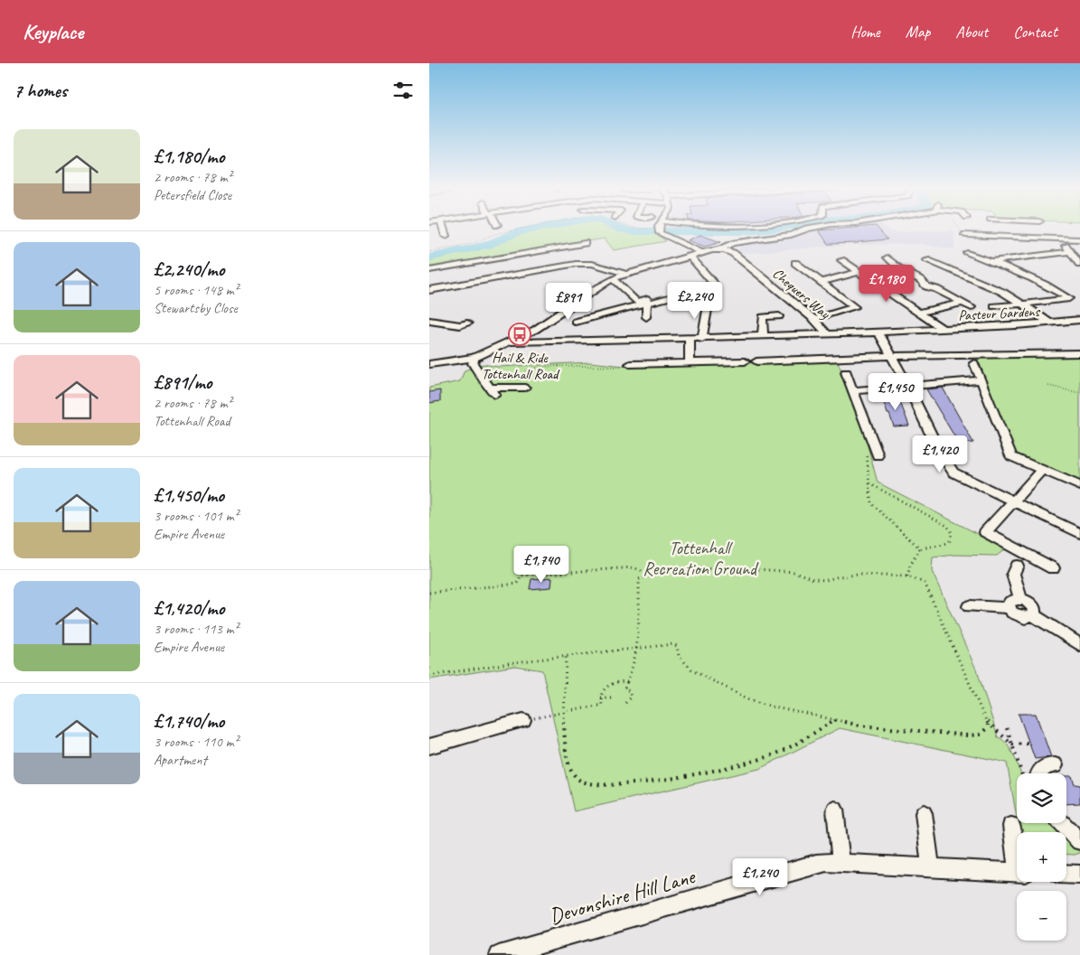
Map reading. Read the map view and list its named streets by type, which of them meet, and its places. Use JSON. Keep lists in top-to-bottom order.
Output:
{
  "streets": {
    "street": ["Chequers Way", "Pasteur Gardens", "Devonshire Hill Lane"]
  },
  "crossings": [
    ["Chequers Way", "Pasteur Gardens"]
  ],
  "parks": ["Tottenhall Recreation Ground"],
  "places": {
    "bus stop": ["Hail & Ride Tottenhall Road"]
  },
  "page": {
    "header": "Keyplace",
    "nav": [
      "Home",
      "Map",
      "About",
      "Contact"
    ],
    "heading": "7 homes",
    "list": [
      {
        "name": "£1,180/mo",
        "note": "2 rooms · 78 m² · Petersfield Close"
      },
      {
        "name": "£2,240/mo",
        "note": "5 rooms · 148 m² · Stewartsby Close"
      },
      {
        "name": "£891/mo",
        "note": "2 rooms · 78 m² · Tottenhall Road"
      },
      {
        "name": "£1,450/mo",
        "note": "3 rooms · 101 m² · Empire Avenue"
      },
      {
        "name": "£1,420/mo",
        "note": "3 rooms · 113 m² · Empire Avenue"
      },
      {
        "name": "£1,740/mo",
        "note": "3 rooms · 110 m² · Apartment"
      }
    ],
    "price": [
      "£1,180",
      "£2,240",
      "£891",
      "£1,450",
      "£1,420",
      "£1,740",
      "£1,240"
    ],
    "map_buttons": ["+", "−"]
  }
}
